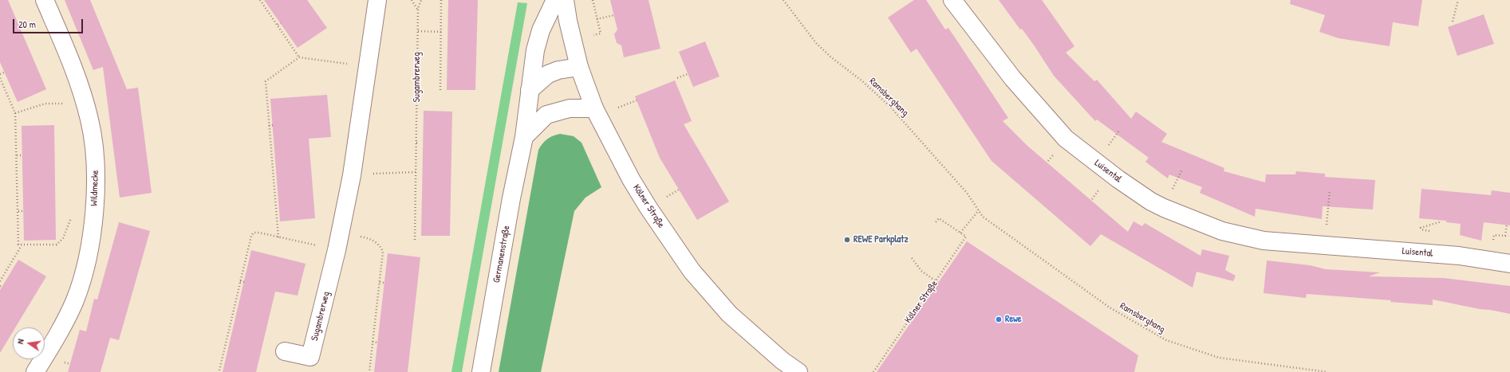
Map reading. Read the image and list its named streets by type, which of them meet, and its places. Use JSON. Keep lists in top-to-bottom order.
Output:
{
  "streets": {
    "street": [
      "Sugambrerweg",
      "Luisental",
      "Wildmecke",
      "Kölner Straße",
      "Germanenstraße"
    ],
    "path": ["Ramsberghang"]
  },
  "places": ["REWE Parkplatz", "Rewe"],
  "scale_bar": "20 m",
  "north": "left"
}
